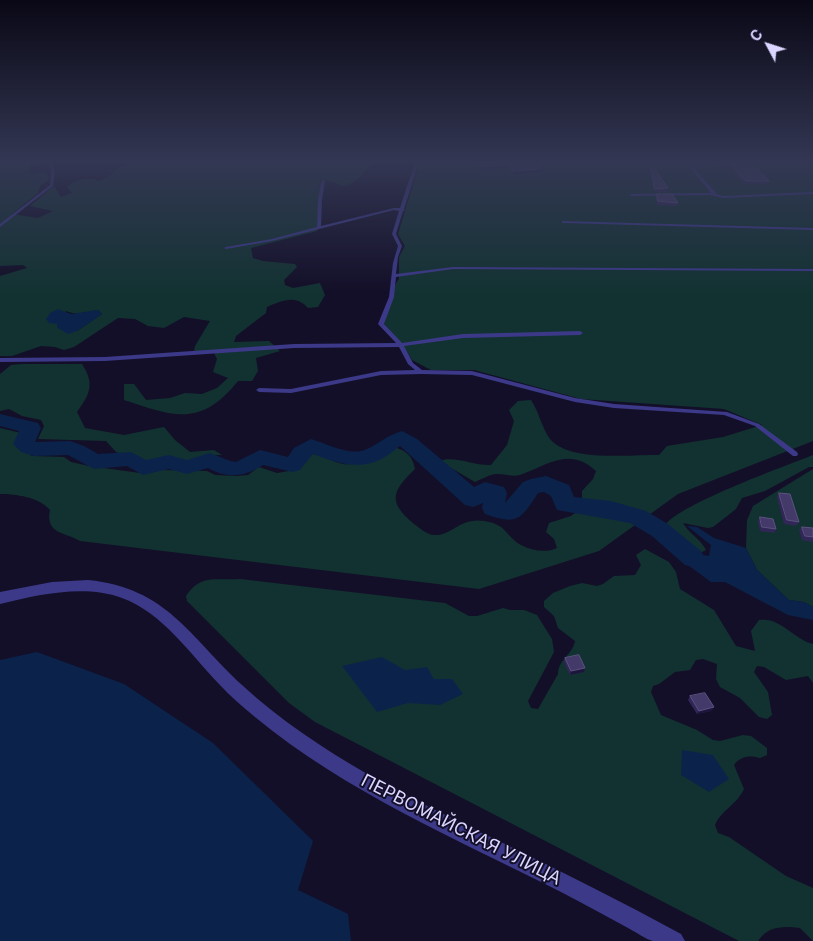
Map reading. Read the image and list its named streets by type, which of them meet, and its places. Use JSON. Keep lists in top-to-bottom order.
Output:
{
  "streets": {
    "street": ["ПЕРВОМАЙСКАЯ УЛИЦА"]
  },
  "north": "top left"
}
